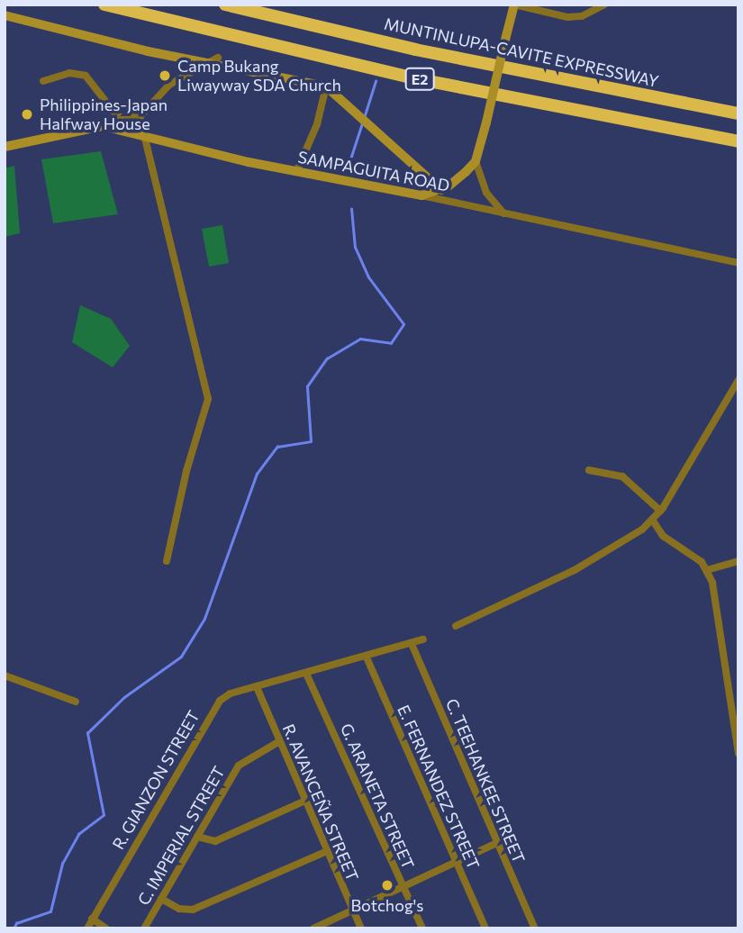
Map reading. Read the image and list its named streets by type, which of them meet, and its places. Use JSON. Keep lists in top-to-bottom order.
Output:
{
  "streets": {
    "highway": ["MUNTINLUPA-CAVITE EXPRESSWAY", "E2"],
    "street": [
      "SAMPAGUITA ROAD",
      "R. GIANZON STREET",
      "C. TEEHANKEE STREET",
      "E. FERNANDEZ STREET",
      "G. ARANETA STREET",
      "R. AVANCEÑA STREET",
      "C. IMPERIAL STREET"
    ]
  },
  "crossings": [
    ["R. GIANZON STREET", "C. TEEHANKEE STREET"],
    ["R. GIANZON STREET", "E. FERNANDEZ STREET"],
    ["R. GIANZON STREET", "G. ARANETA STREET"],
    ["R. GIANZON STREET", "R. AVANCEÑA STREET"],
    ["R. AVANCEÑA STREET", "C. IMPERIAL STREET"]
  ],
  "places": ["Camp Bukang Liwayway SDA Church", "Philippines-Japan Halfway House", "Botchog's"]
}
